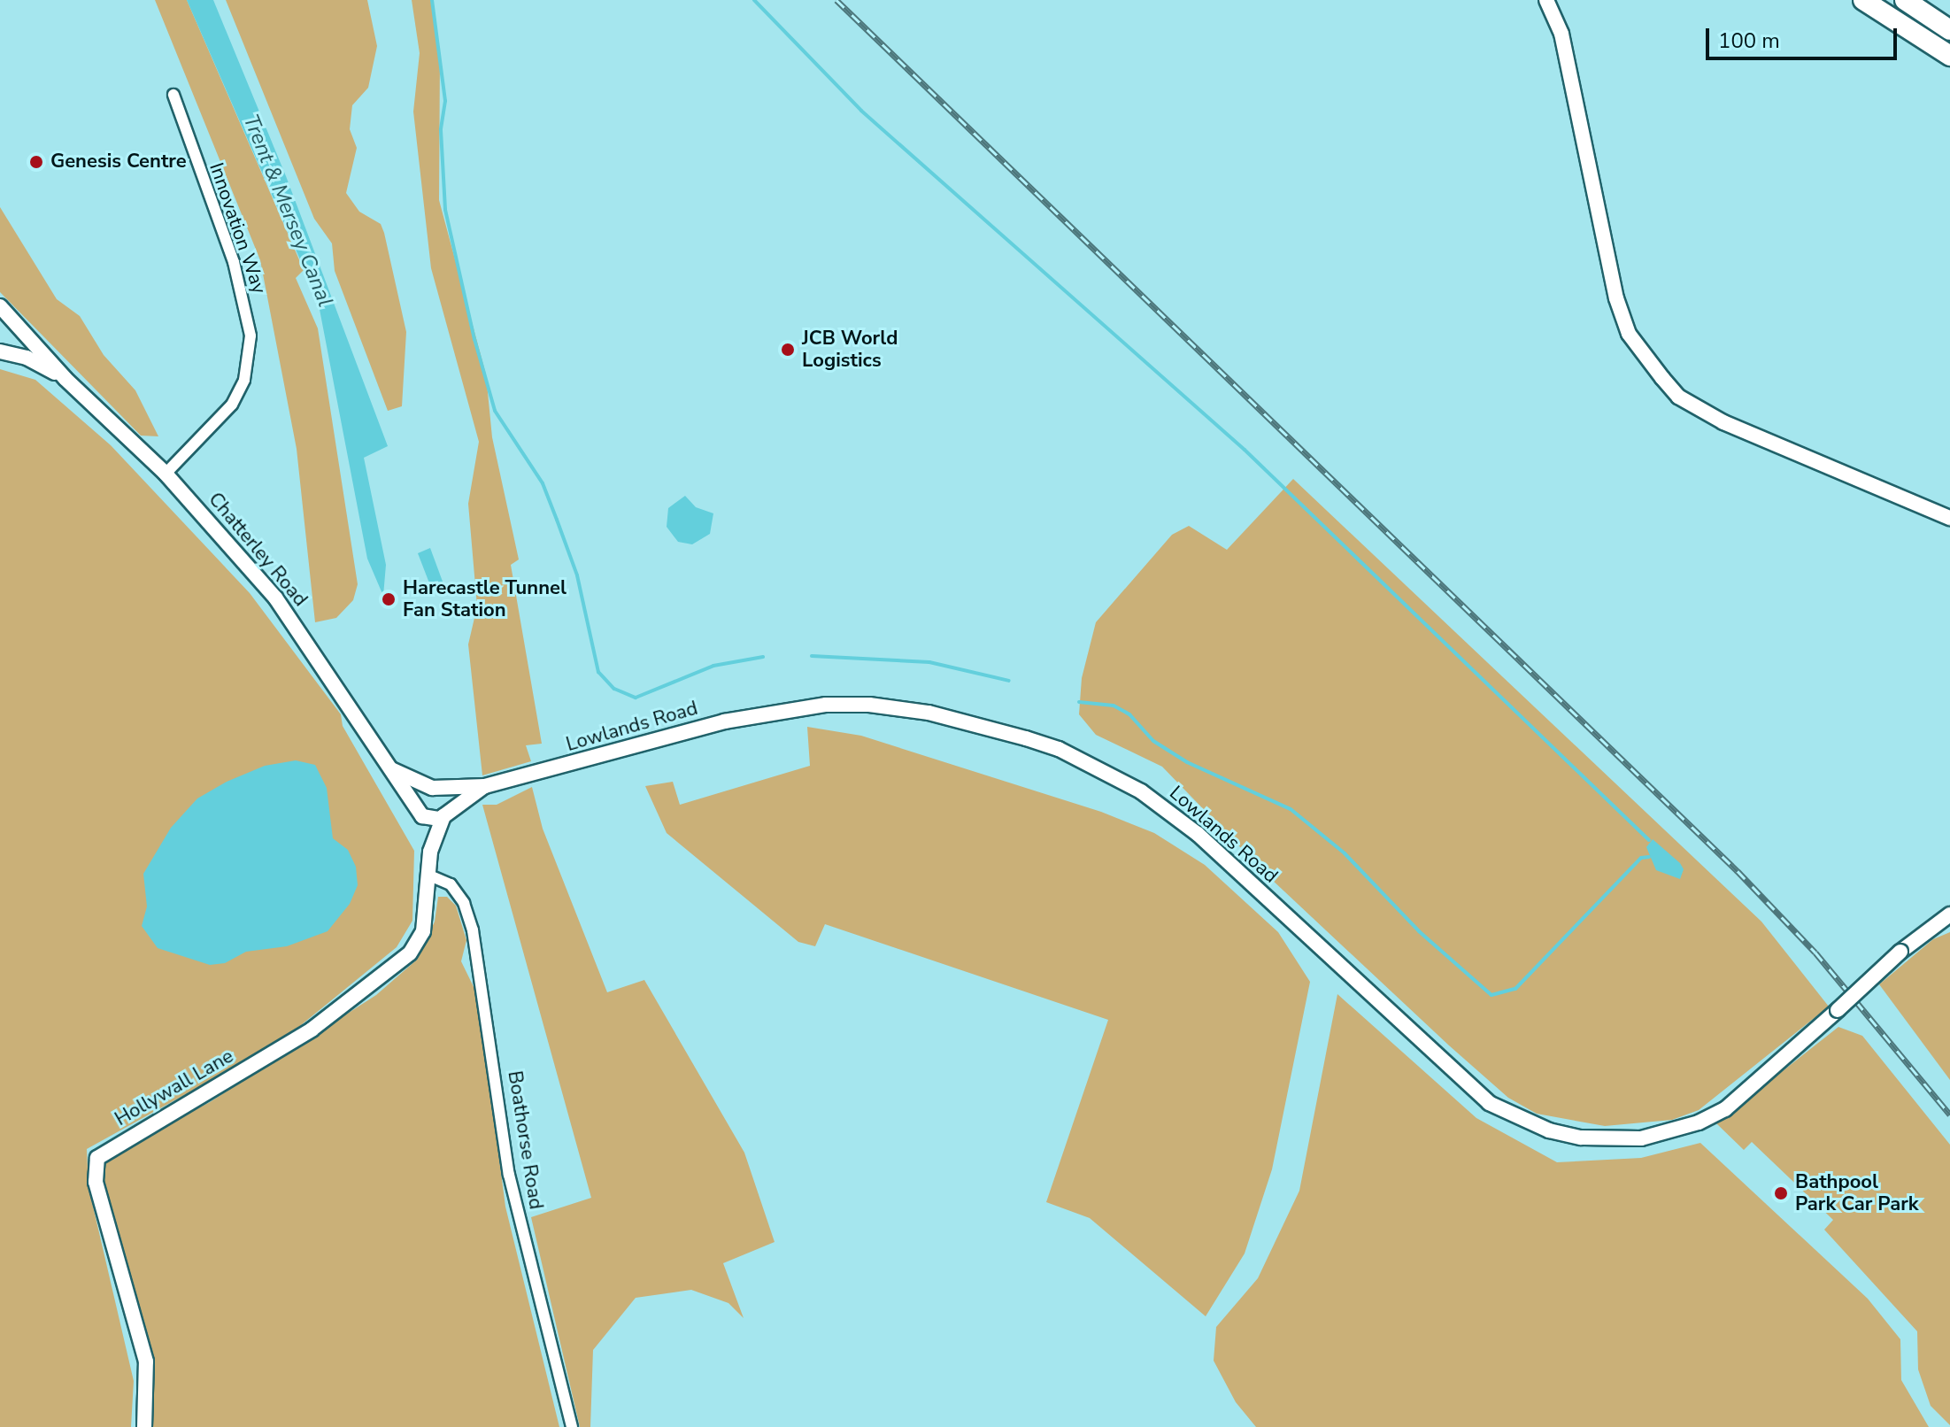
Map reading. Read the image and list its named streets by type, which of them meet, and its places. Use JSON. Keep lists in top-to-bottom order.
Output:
{
  "streets": {
    "street": [
      "Innovation Way",
      "Chatterley Road",
      "Lowlands Road",
      "Hollywall Lane",
      "Boathorse Road"
    ]
  },
  "crossings": [
    ["Innovation Way", "Chatterley Road"],
    ["Chatterley Road", "Lowlands Road"],
    ["Chatterley Road", "Hollywall Lane"],
    ["Lowlands Road", "Hollywall Lane"],
    ["Hollywall Lane", "Boathorse Road"]
  ],
  "water": ["Trent & Mersey Canal"],
  "places": [
    "Genesis Centre",
    "JCB World Logistics",
    "Harecastle Tunnel Fan Station",
    "Bathpool Park Car Park"
  ],
  "scale_bar": "100 m"
}
